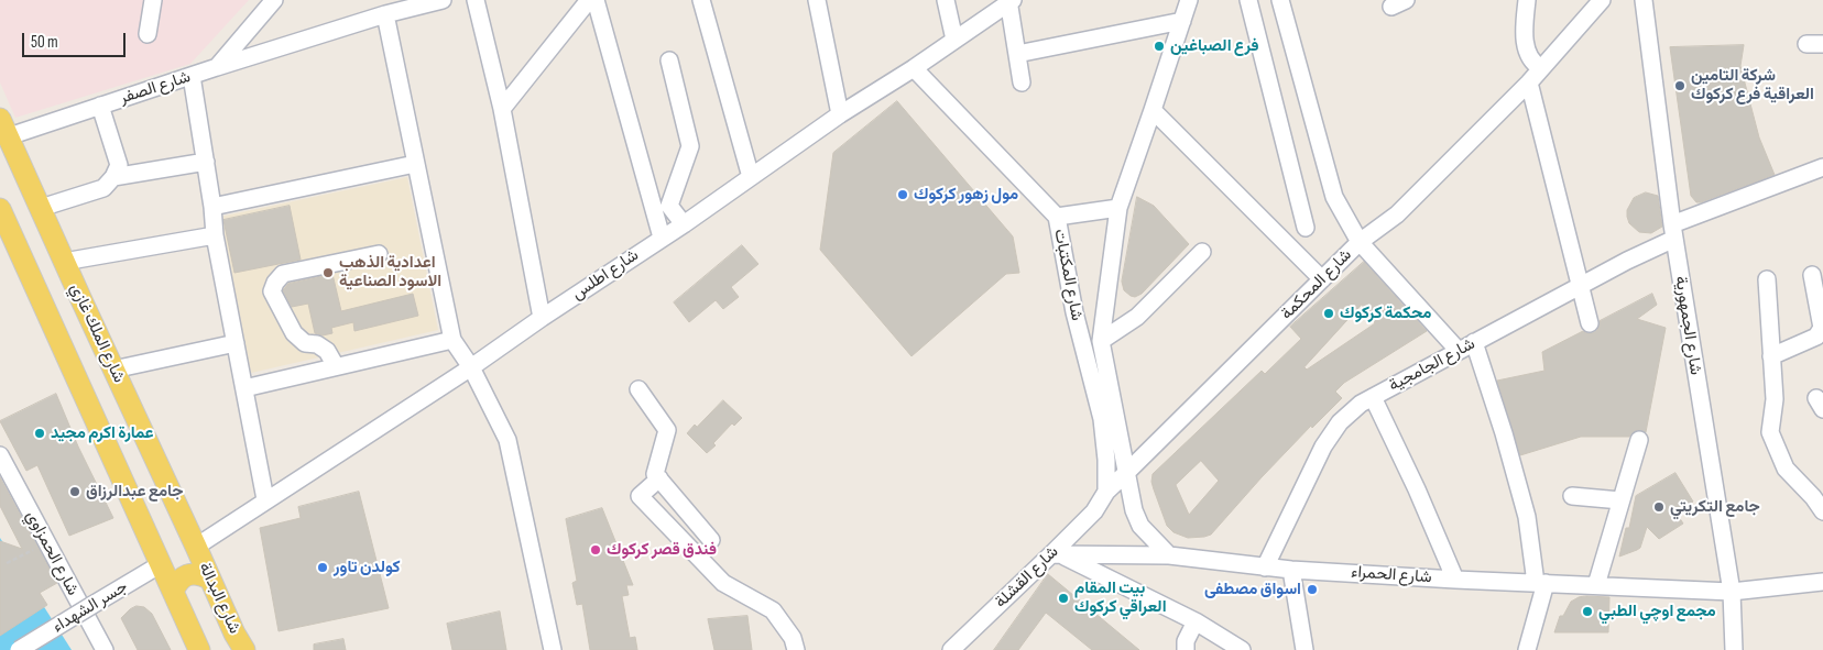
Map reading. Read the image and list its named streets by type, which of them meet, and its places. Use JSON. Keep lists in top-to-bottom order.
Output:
{
  "streets": {
    "main road": ["شارع الملك غازي", "شارع البدالة"],
    "street": [
      "شارع الصفر",
      "شارع اطلس",
      "شارع المكتبات",
      "شارع المحكمة",
      "شارع الجمهورية",
      "شارع الجامجية",
      "شارع الحمزاوي",
      "شارع الحمراء",
      "شارع القشلة",
      "جسر الشهداء"
    ]
  },
  "crossings": [
    ["شارع الصفر", "شارع الملك غازي"],
    ["شارع اطلس", "شارع المكتبات"],
    ["شارع اطلس", "شارع الملك غازي"],
    ["شارع اطلس", "شارع البدالة"],
    ["شارع المكتبات", "شارع المحكمة"],
    ["شارع المكتبات", "شارع الحمراء"],
    ["شارع المكتبات", "شارع القشلة"],
    ["شارع المحكمة", "شارع القشلة"],
    ["شارع الجمهورية", "شارع الجامجية"],
    ["شارع الجمهورية", "شارع الحمراء"],
    ["شارع الملك غازي", "شارع البدالة"],
    ["شارع الجامجية", "شارع الحمراء"],
    ["شارع الحمراء", "شارع القشلة"]
  ],
  "places": [
    "فرع الصباغين",
    "شركة التامين العراقية فرع كركوك",
    "مول زهور كركوك",
    "اعدادية الذهب الاسود الصناعية",
    "محكمة كركوك",
    "عمارة اكرم مجيد",
    "جامع عبدالرزاق",
    "جامع التكريتي",
    "فندق قصر كركوك",
    "کولدن تاور",
    "اسواق مصطفى",
    "بيت المقام العراقي كركوك",
    "مجمع اوچي الطبي"
  ],
  "scale_bar": "50 m"
}
